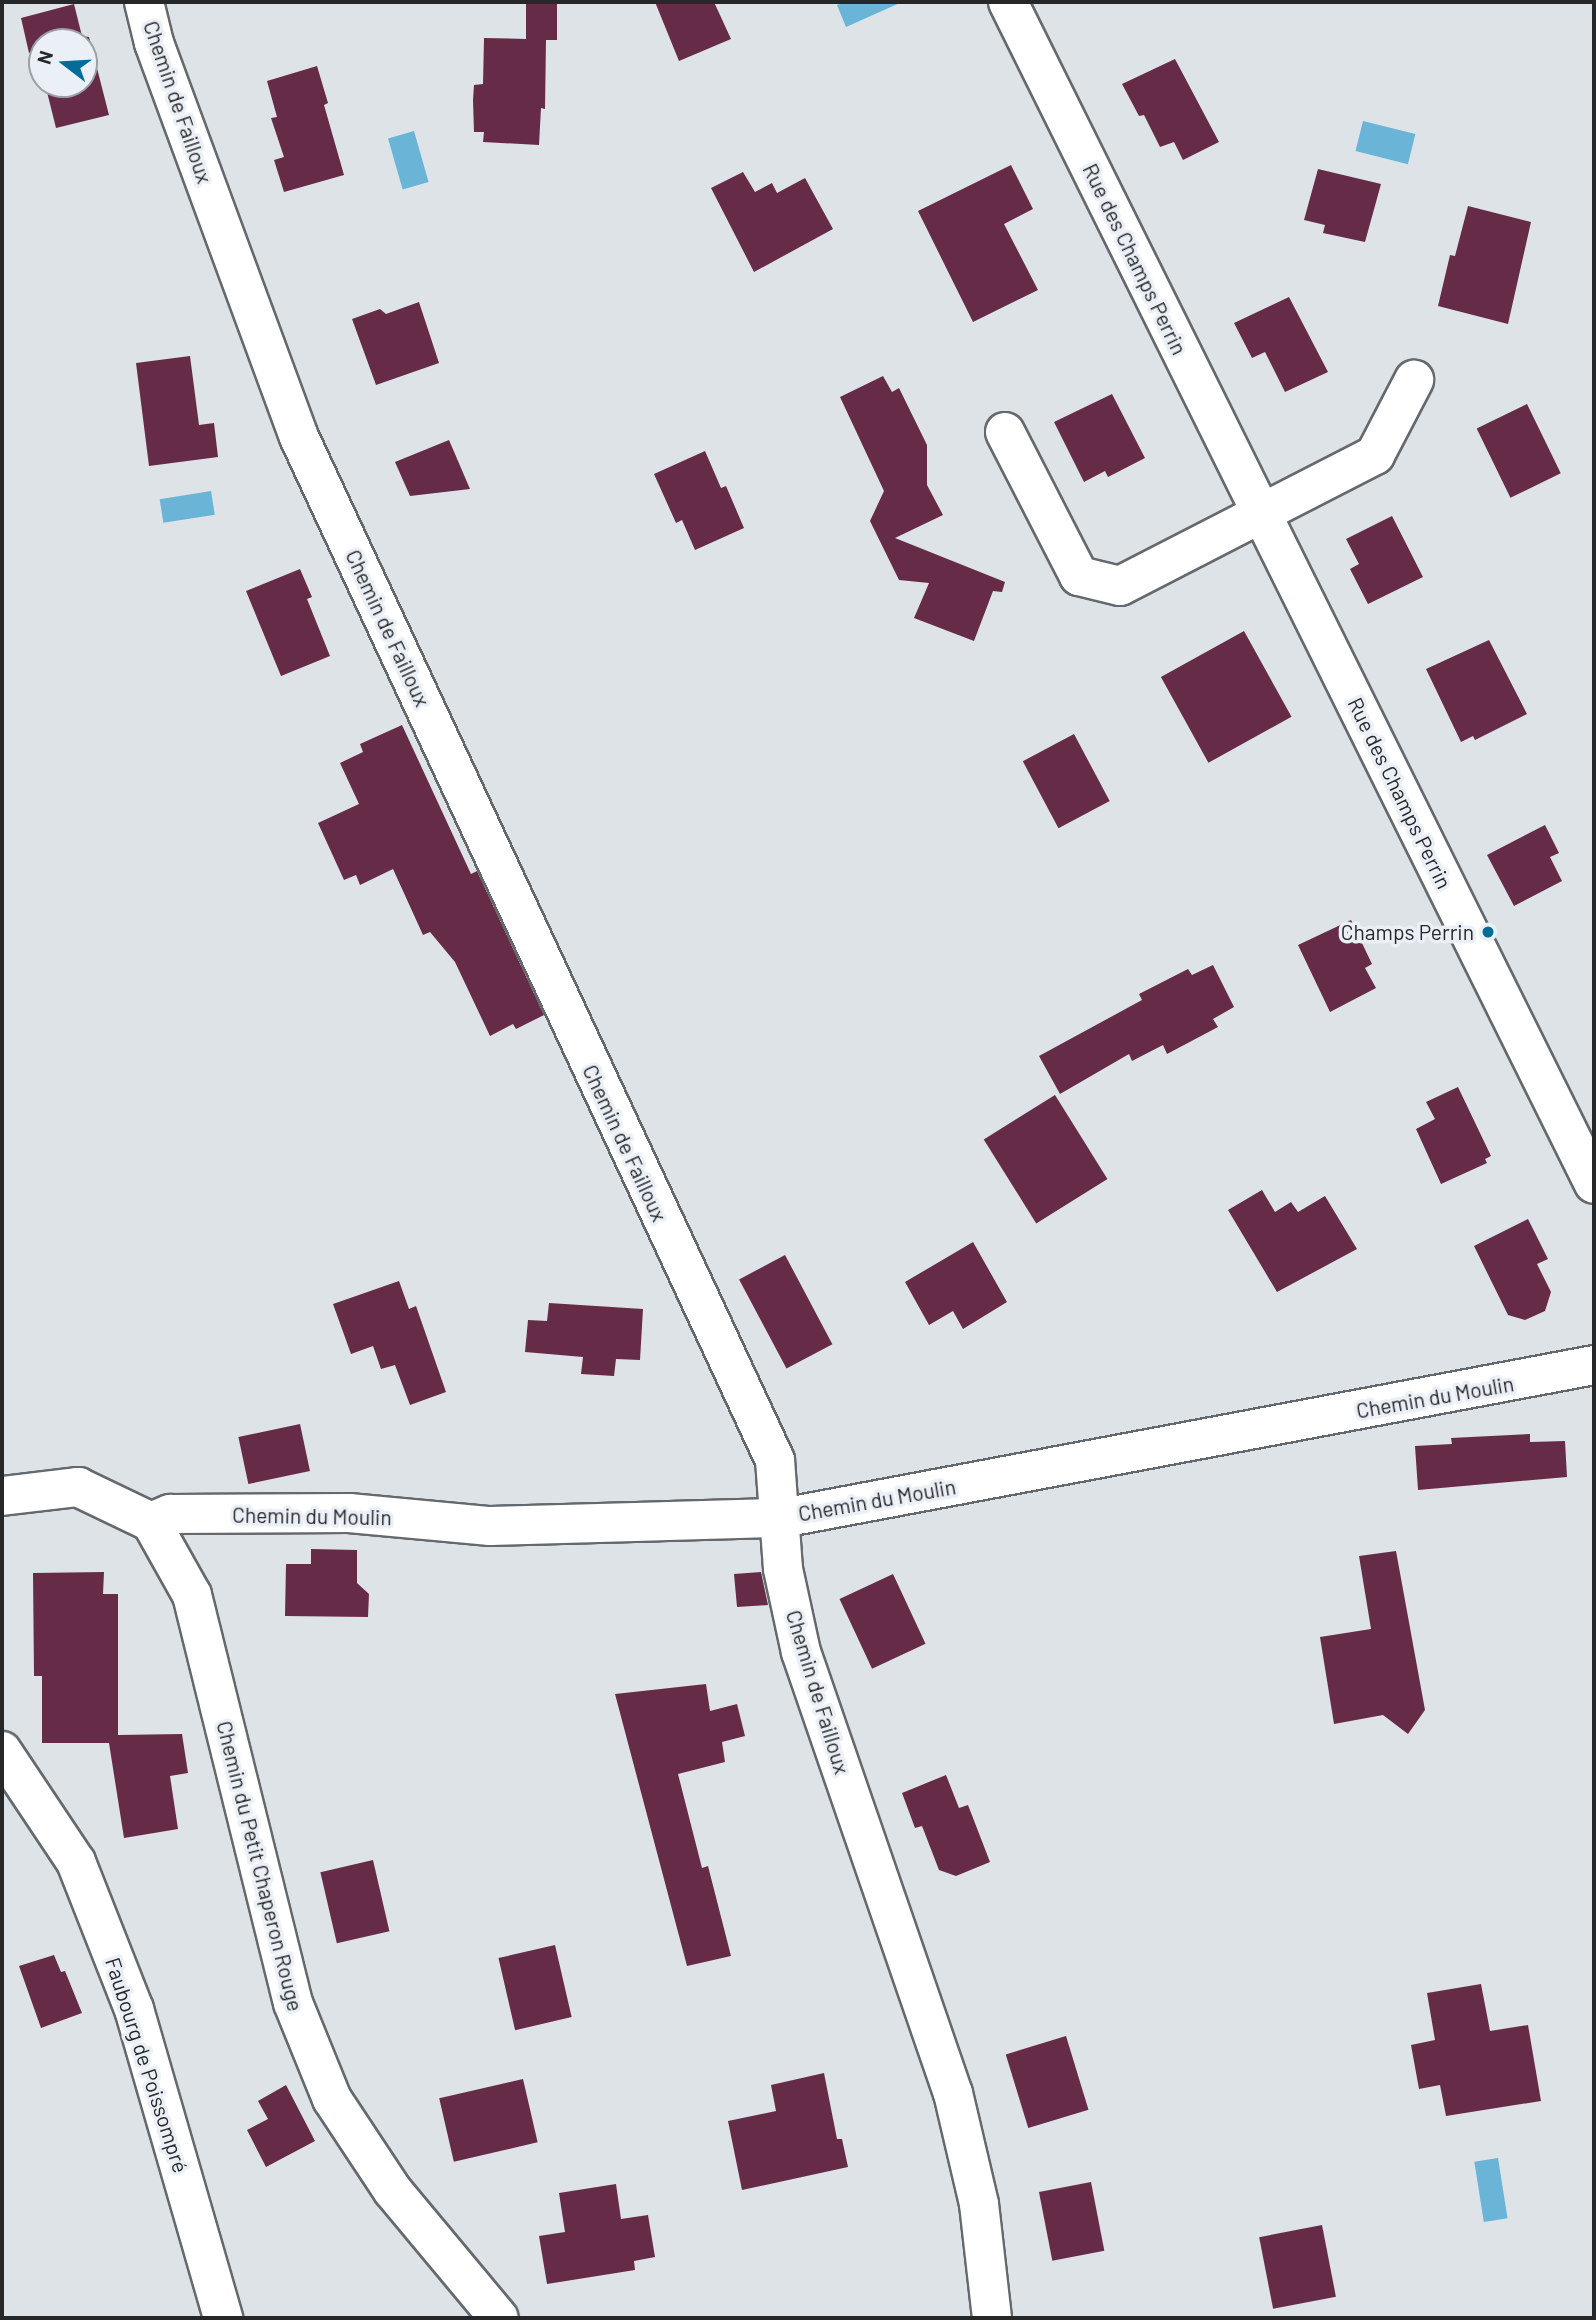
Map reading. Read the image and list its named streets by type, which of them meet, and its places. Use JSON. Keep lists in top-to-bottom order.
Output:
{
  "streets": {
    "street": [
      "Chemin de Failloux",
      "Rue des Champs Perrin",
      "Chemin du Moulin",
      "Chemin du Petit Chaperon Rouge",
      "Faubourg de Poissompré"
    ]
  },
  "crossings": [
    ["Chemin de Failloux", "Chemin du Moulin"],
    ["Chemin du Moulin", "Chemin du Petit Chaperon Rouge"]
  ],
  "places": ["Champs Perrin"],
  "north": "left"
}
